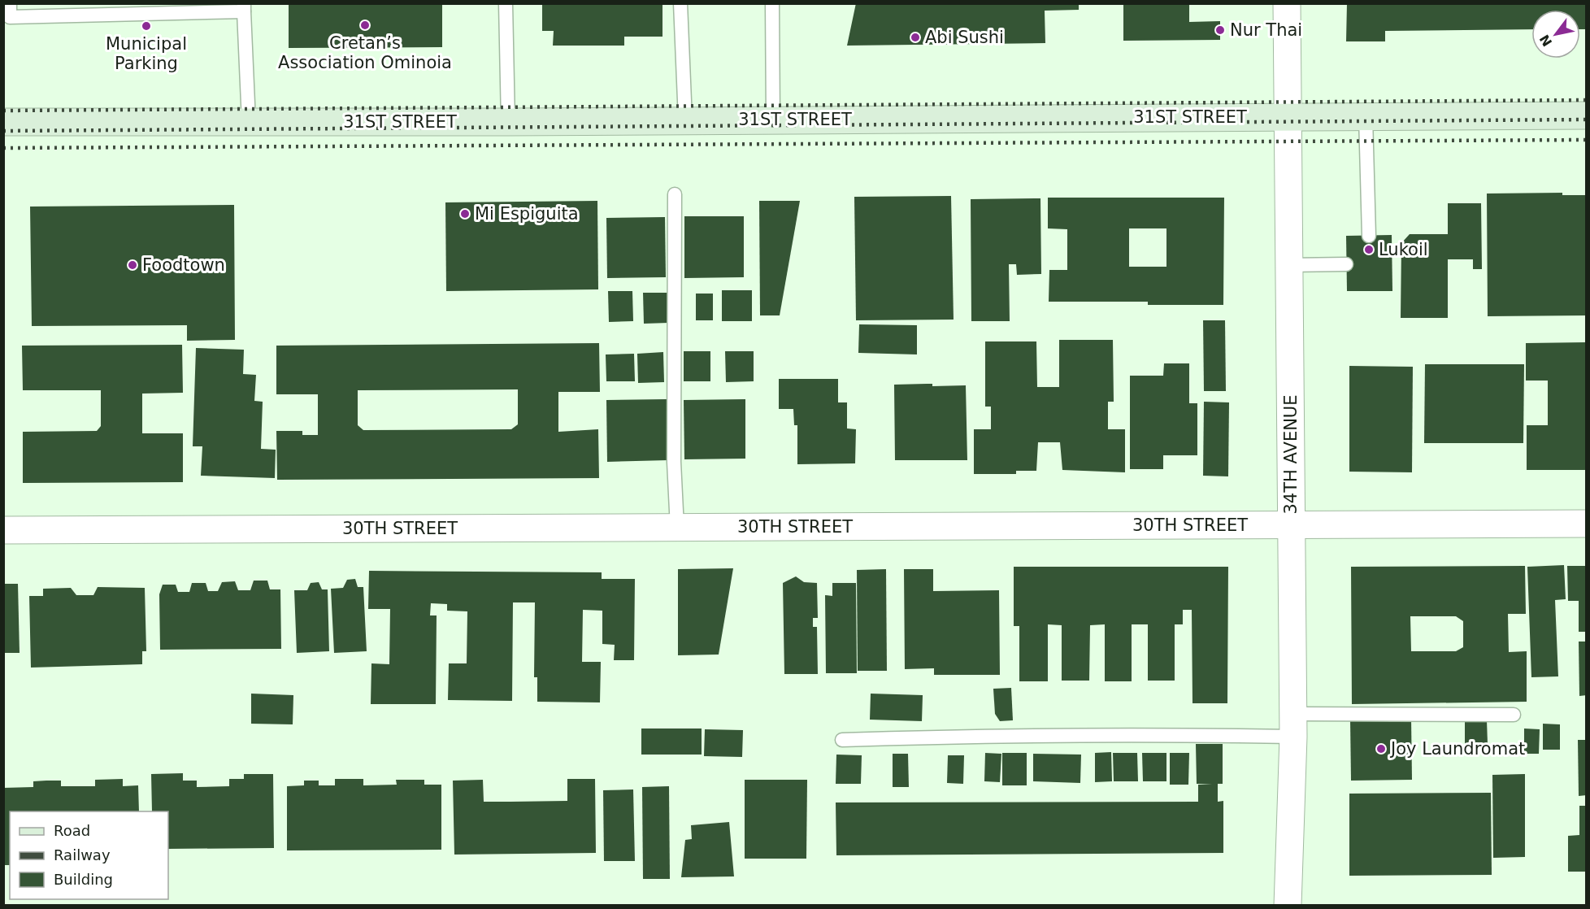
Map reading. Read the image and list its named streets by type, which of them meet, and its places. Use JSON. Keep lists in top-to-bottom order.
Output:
{
  "streets": {
    "main road": ["31ST STREET"],
    "street": ["34TH AVENUE", "30TH STREET"]
  },
  "crossings": [
    ["31ST STREET", "34TH AVENUE"],
    ["34TH AVENUE", "30TH STREET"]
  ],
  "places": [
    "Cretan’s Association Ominoia",
    "Municipal Parking",
    "Nur Thai",
    "Abi Sushi",
    "Mi Espiguita",
    "Lukoil",
    "Foodtown",
    "Joy Laundromat"
  ],
  "legend": ["Road", "Railway", "Building"],
  "north": "bottom left"
}
